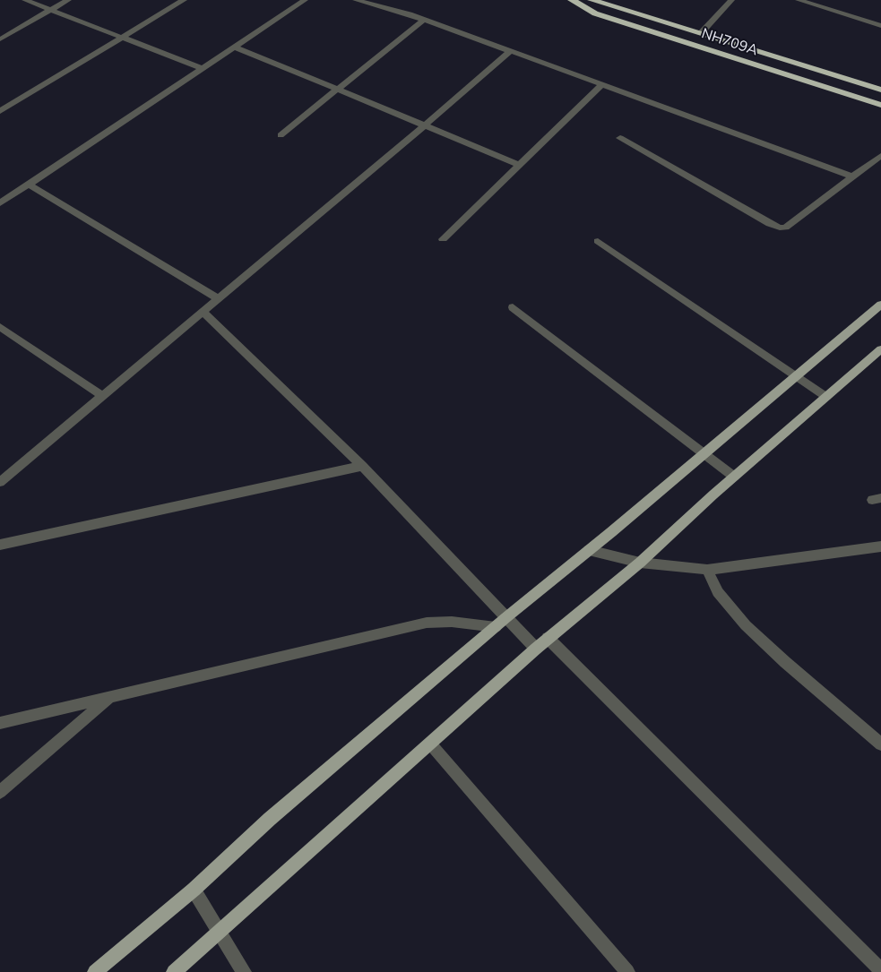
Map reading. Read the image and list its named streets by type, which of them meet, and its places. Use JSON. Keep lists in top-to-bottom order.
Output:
{
  "streets": {
    "highway": ["NH709A"]
  }
}
